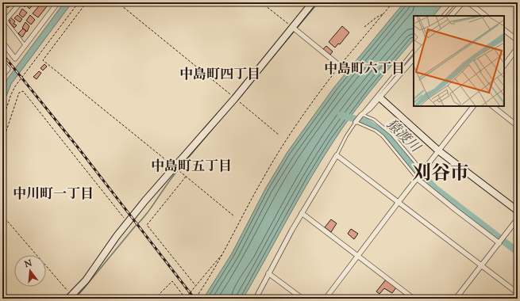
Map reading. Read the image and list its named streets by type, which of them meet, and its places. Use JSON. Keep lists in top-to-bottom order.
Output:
{
  "districts": [
    "中島町六丁目",
    "中島町四丁目",
    "中島町五丁目",
    "刈谷市",
    "中川町一丁目"
  ],
  "water": ["猿渡川"],
  "north": "top"
}
